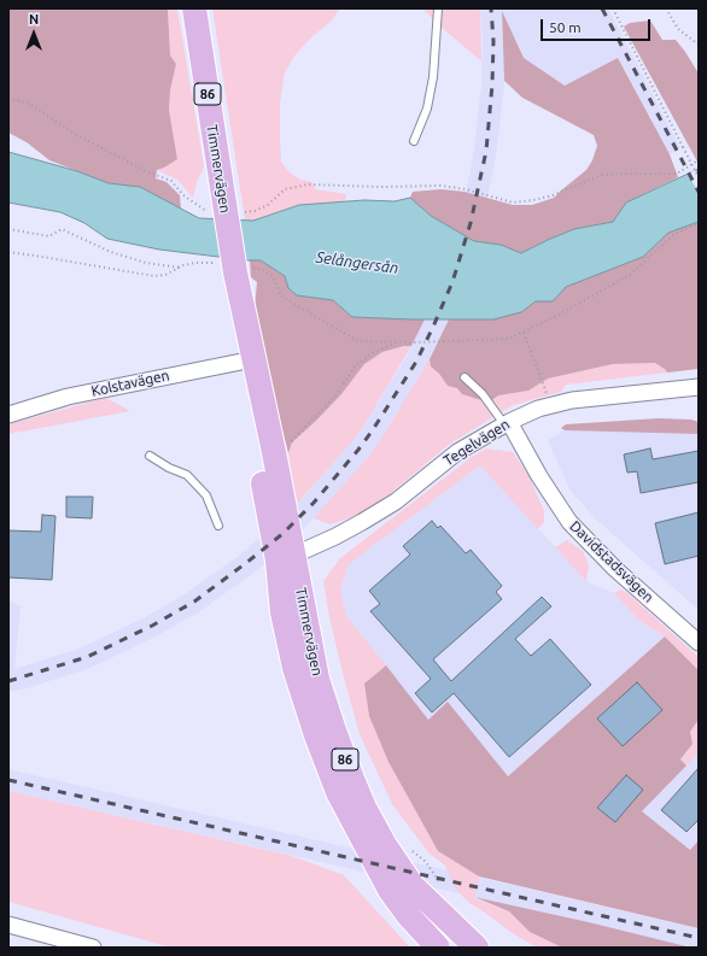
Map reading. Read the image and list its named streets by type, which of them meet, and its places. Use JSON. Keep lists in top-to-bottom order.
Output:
{
  "streets": {
    "main road": ["86", "Timmervägen"],
    "street": ["Kolstavägen", "Tegelvägen", "Davidstadsvägen"]
  },
  "crossings": [
    ["Timmervägen", "Kolstavägen"],
    ["Timmervägen", "Tegelvägen"],
    ["Tegelvägen", "Davidstadsvägen"]
  ],
  "water": ["Selångersån"],
  "scale_bar": "50 m",
  "north": "top"
}
